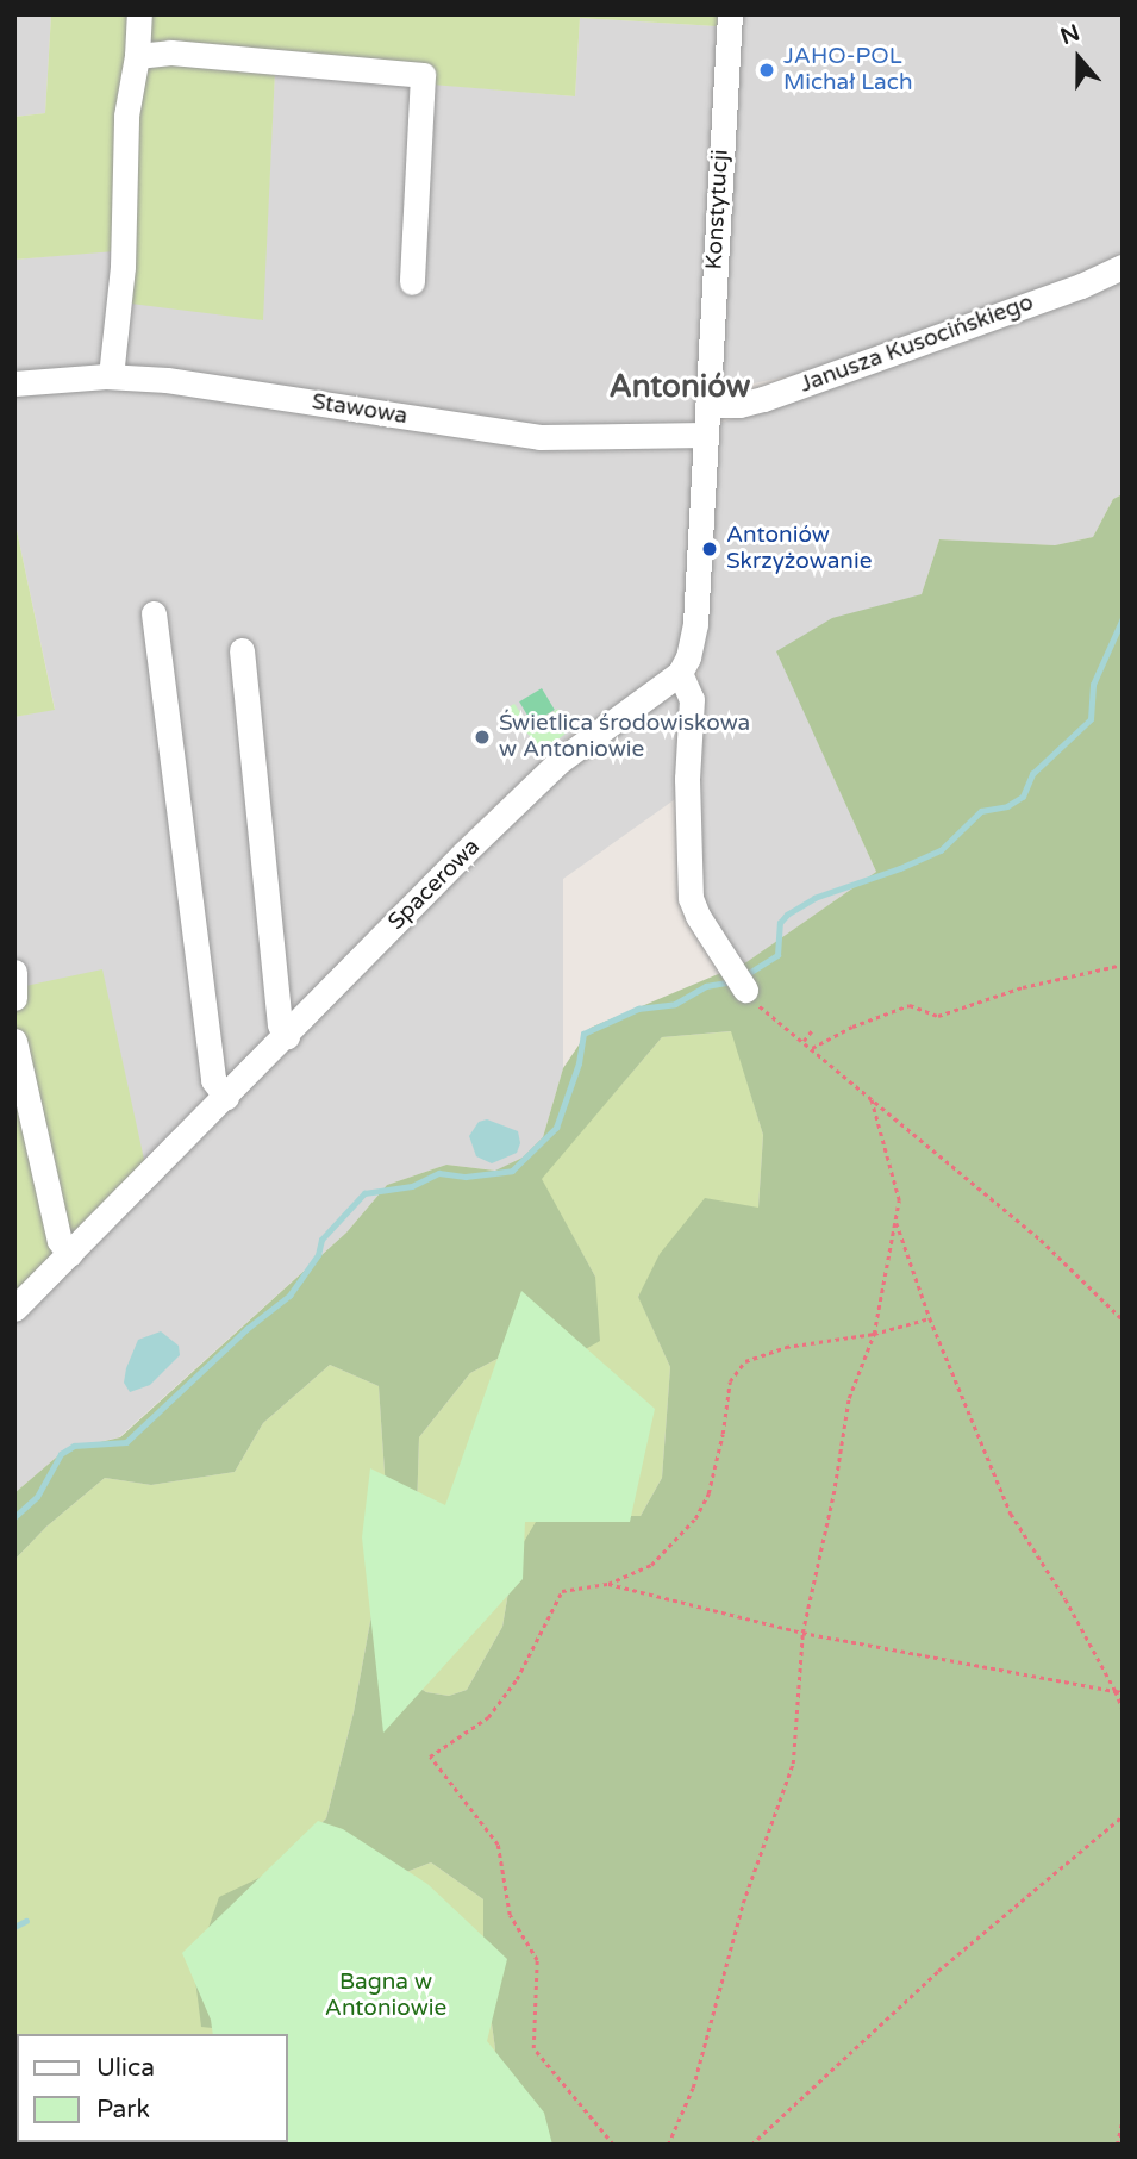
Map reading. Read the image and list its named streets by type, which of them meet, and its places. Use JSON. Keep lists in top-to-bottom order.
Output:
{
  "streets": {
    "street": [
      "Konstytucji",
      "Janusza Kusocińskiego",
      "Stawowa",
      "Spacerowa"
    ]
  },
  "crossings": [
    ["Konstytucji", "Janusza Kusocińskiego"]
  ],
  "districts": ["Antoniów"],
  "parks": ["Bagna w Antoniowie"],
  "places": ["JAHO-POL Michał Lach", "Antoniów Skrzyżowanie", "Świetlica środowiskowa w Antoniowie"],
  "legend": ["Ulica", "Park"],
  "north": "top"
}
